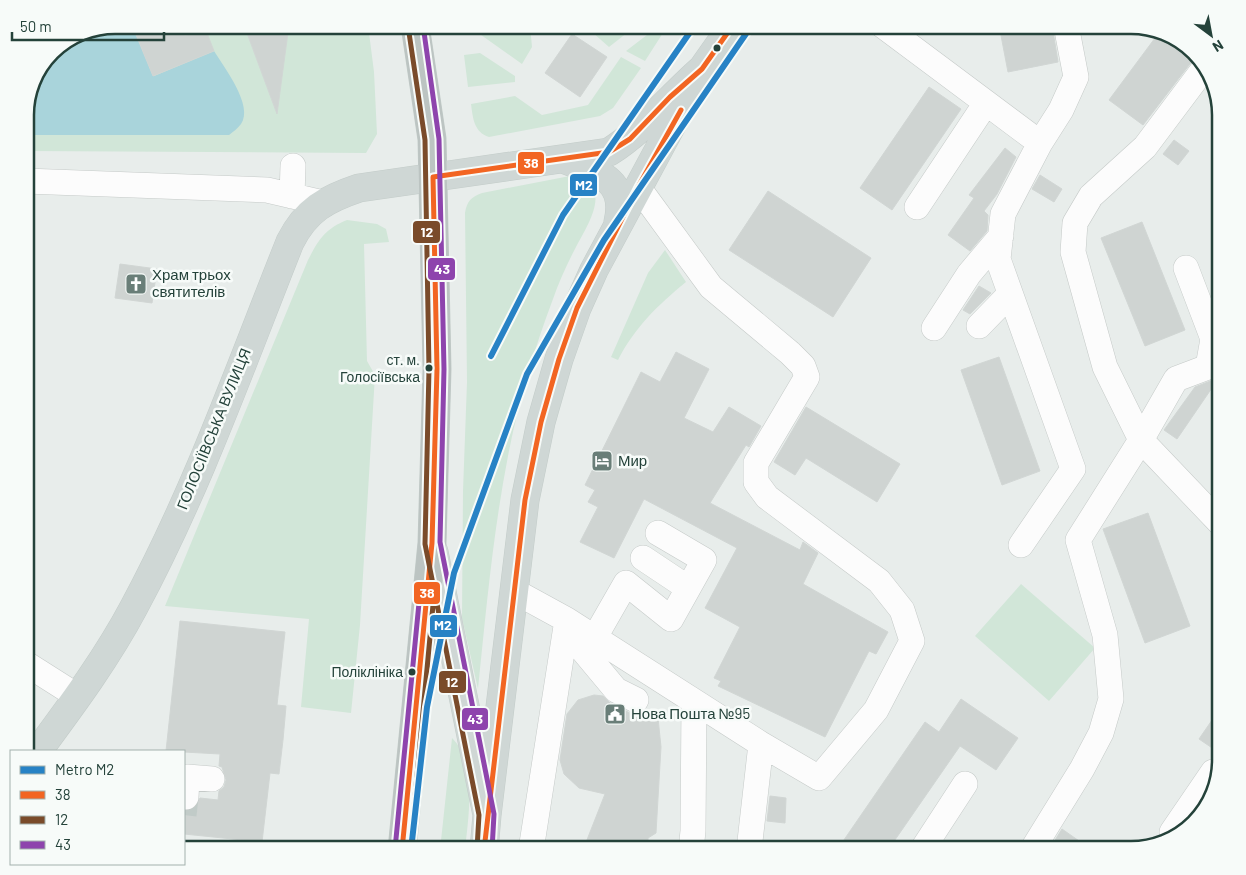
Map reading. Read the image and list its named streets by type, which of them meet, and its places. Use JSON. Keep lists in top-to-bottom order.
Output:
{
  "streets": {
    "main road": ["ГОЛОСІЇВСЬКА ВУЛИЦЯ"]
  },
  "places": {
    "church": ["Храм трьох святителів"],
    "other": ["ст. м. Голосіївська", "Поліклініка"],
    "hotel": ["Мир"],
    "public building": ["Нова Пошта №95"]
  },
  "lines": [
    "metro line M2",
    "transit line 38",
    "transit line 12",
    "transit line 43"
  ],
  "legend": [
    "Metro M2",
    "38",
    "12",
    "43"
  ],
  "scale_bar": "50 m",
  "north": "bottom right"
}
